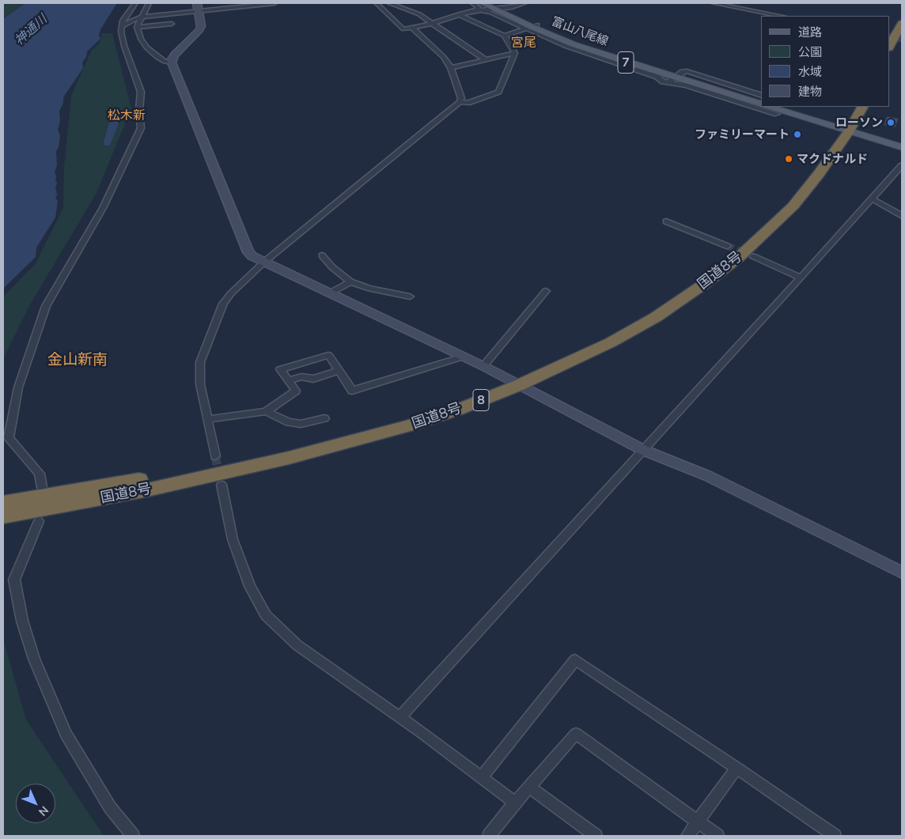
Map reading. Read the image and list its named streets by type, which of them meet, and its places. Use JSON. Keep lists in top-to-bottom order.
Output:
{
  "streets": {
    "highway": ["国道8号", "8"],
    "main road": ["富山八尾線", "7"]
  },
  "districts": ["宮尾", "松木新", "金山新南"],
  "water": ["神通川"],
  "places": ["ローソン", "ファミリーマート", "マクドナルド"],
  "legend": [
    "道路",
    "公園",
    "水域",
    "建物"
  ],
  "north": "bottom right"
}
